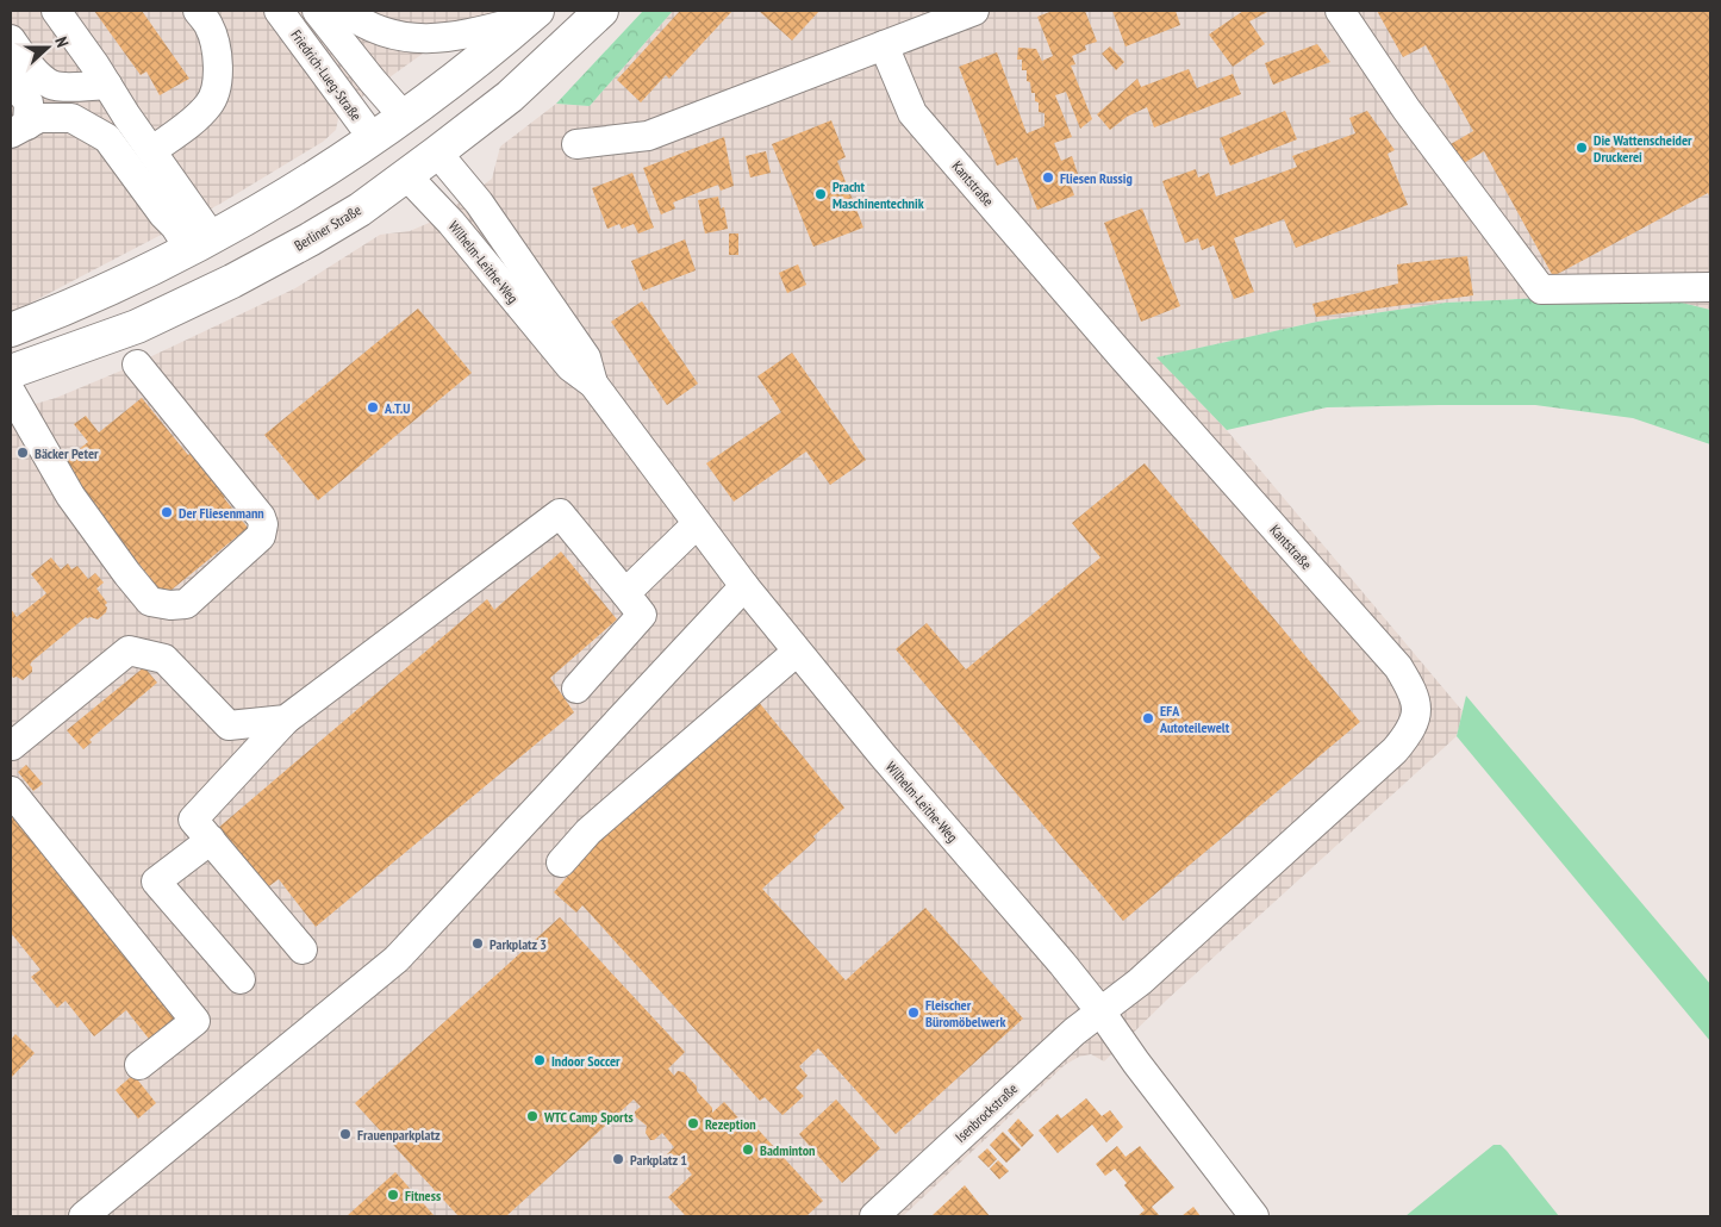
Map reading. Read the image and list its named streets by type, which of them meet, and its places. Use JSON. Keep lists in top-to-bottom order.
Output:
{
  "streets": {
    "main road": ["Berliner Straße", "Wilhelm-Leithe-Weg"],
    "street": ["Friedrich-Lueg-Straße", "Kantstraße", "Isenbrockstraße"]
  },
  "crossings": [
    ["Friedrich-Lueg-Straße", "Wilhelm-Leithe-Weg"],
    ["Kantstraße", "Wilhelm-Leithe-Weg"],
    ["Kantstraße", "Isenbrockstraße"],
    ["Berliner Straße", "Wilhelm-Leithe-Weg"],
    ["Wilhelm-Leithe-Weg", "Isenbrockstraße"]
  ],
  "places": [
    "Die Wattenscheider Druckerei",
    "Fliesen Russig",
    "Pracht Maschinentechnik",
    "A.T.U",
    "Bäcker Peter",
    "Der Fliesenmann",
    "EFA Autoteilewelt",
    "Parkplatz 3",
    "Fleischer Büromöbelwerk",
    "Indoor Soccer",
    "WTC Camp Sports",
    "Rezeption",
    "Frauenparkplatz",
    "Badminton",
    "Parkplatz 1",
    "Fitness"
  ],
  "north": "right"
}
